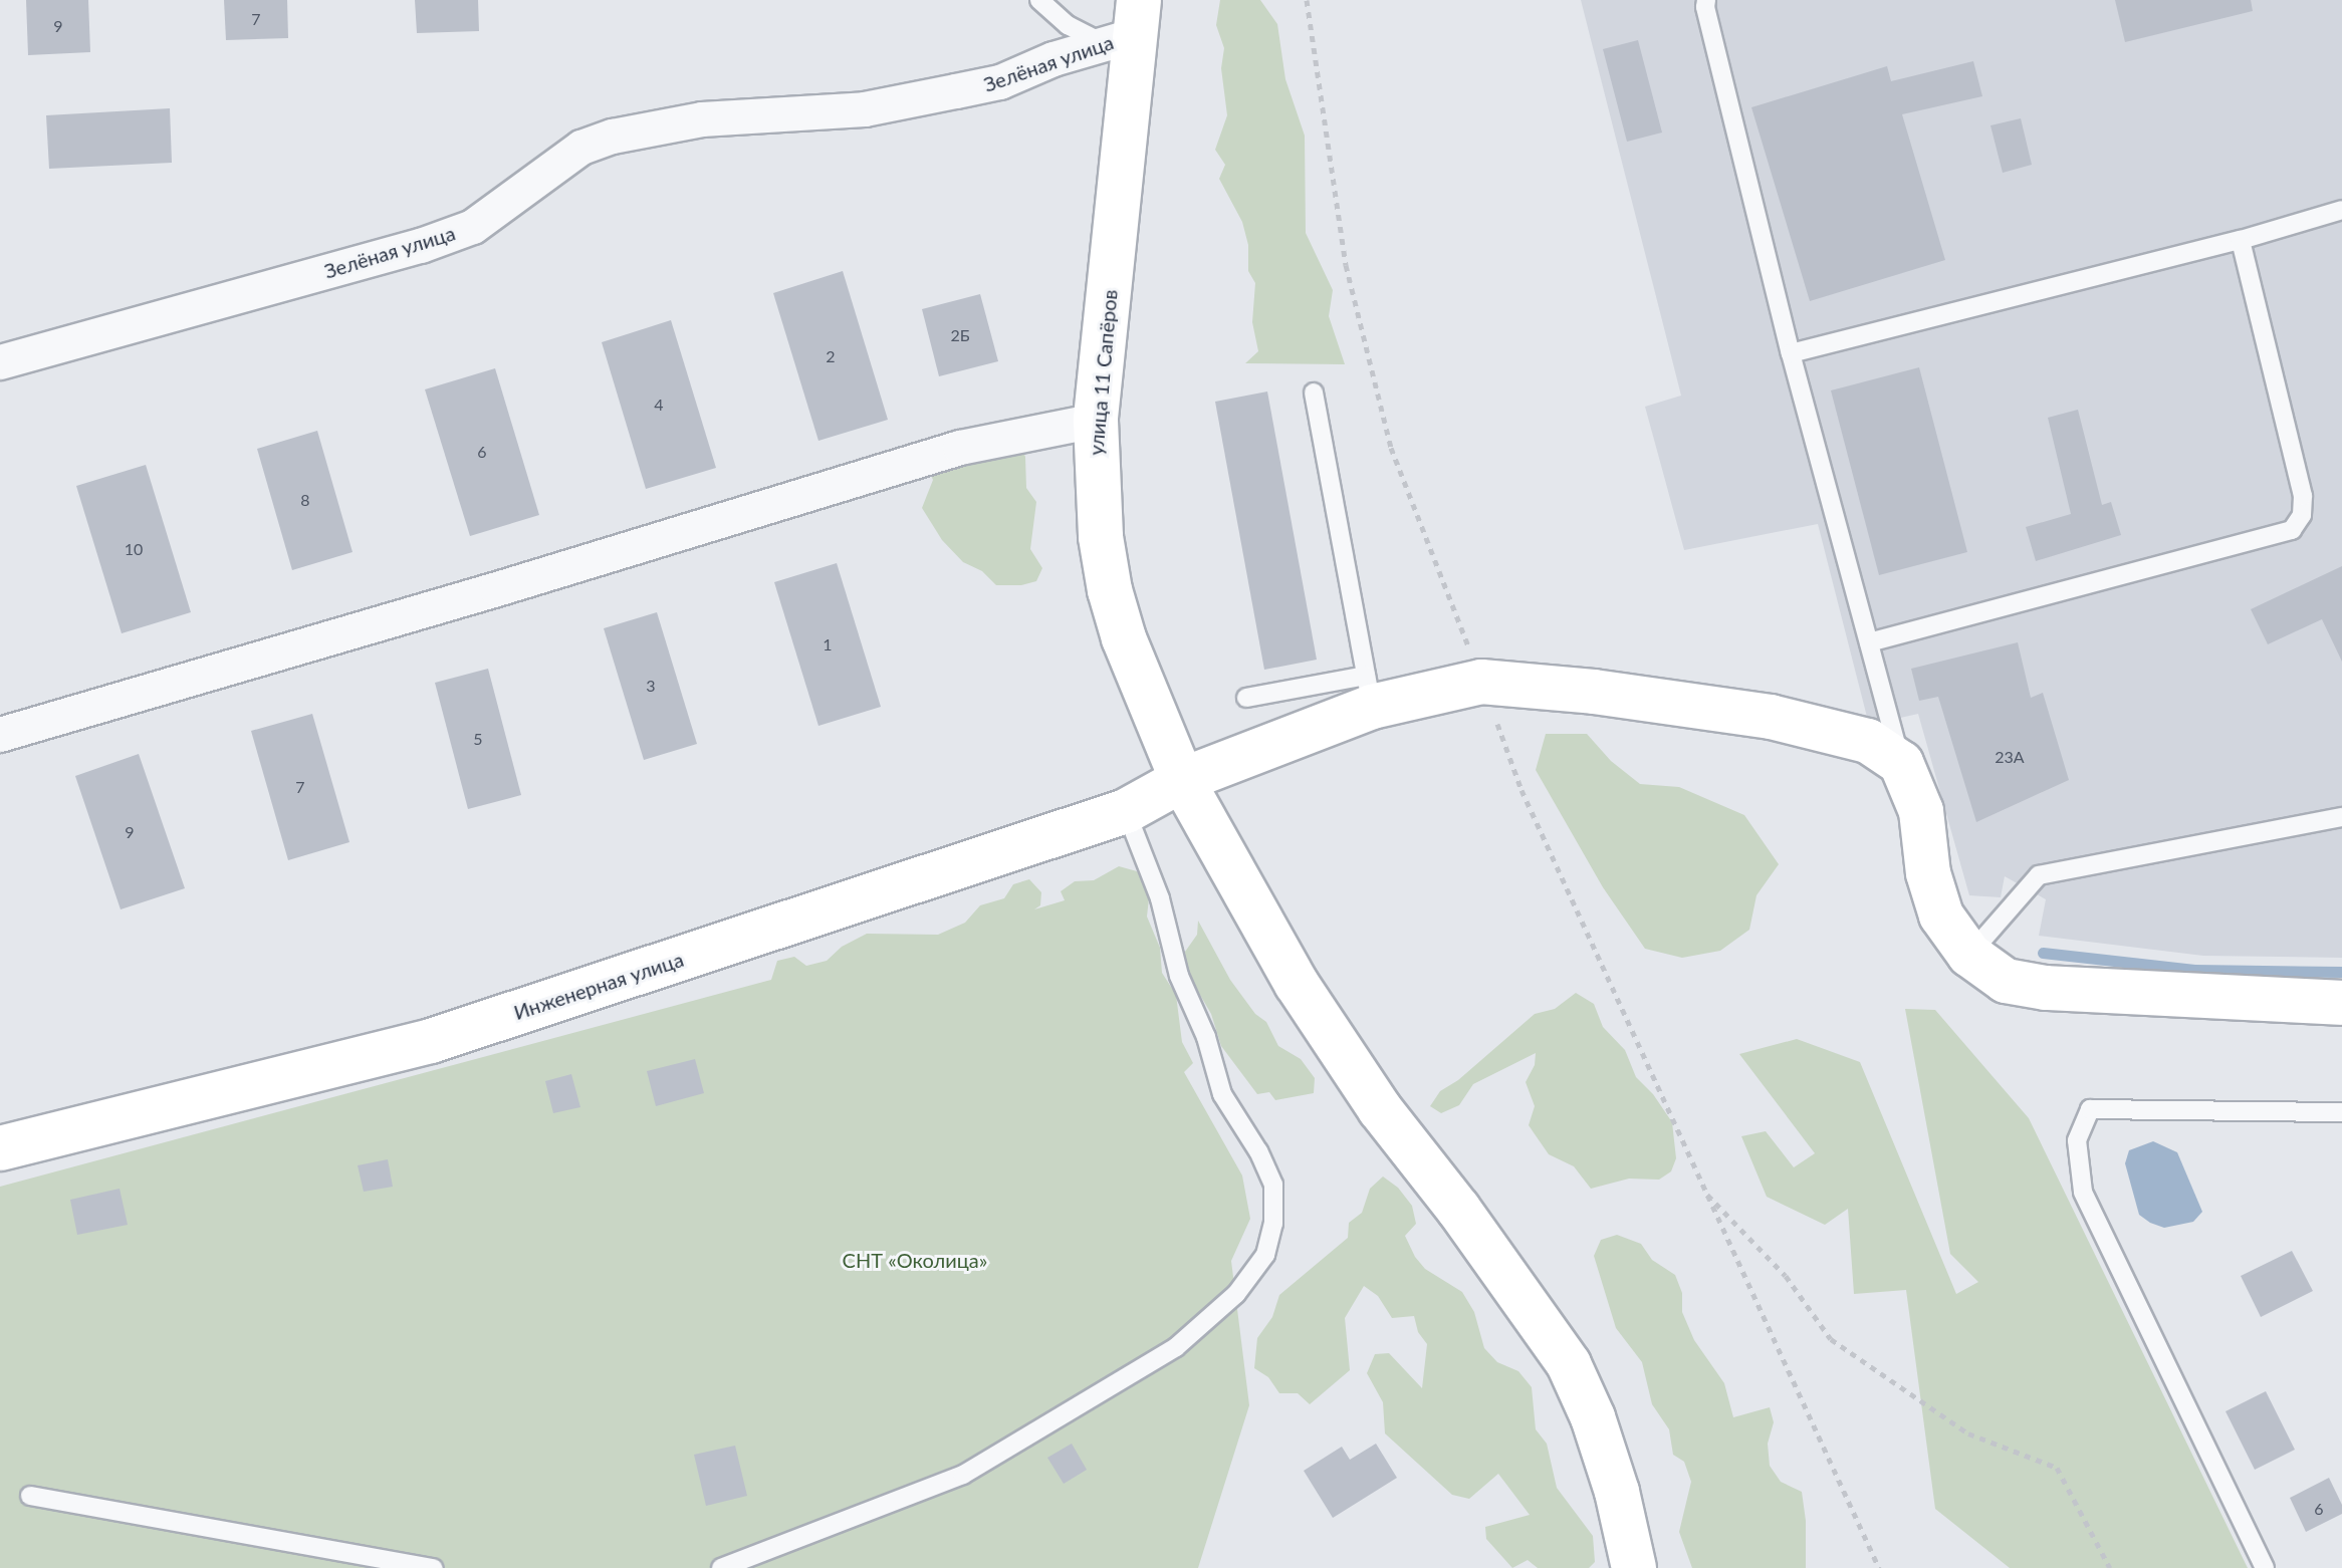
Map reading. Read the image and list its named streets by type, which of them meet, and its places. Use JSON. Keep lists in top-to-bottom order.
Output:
{
  "streets": {
    "street": ["Зелёная улица", "улица 11 Сапёров", "Инженерная улица"]
  },
  "crossings": [
    ["Зелёная улица", "улица 11 Сапёров"],
    ["улица 11 Сапёров", "Инженерная улица"]
  ],
  "parks": ["СНТ «Околица»"],
  "house_numbers": [
    "7",
    "9",
    "2Б",
    "2",
    "4",
    "6",
    "8",
    "10",
    "1",
    "3",
    "5",
    "23А",
    "7",
    "9",
    "6"
  ]
}
